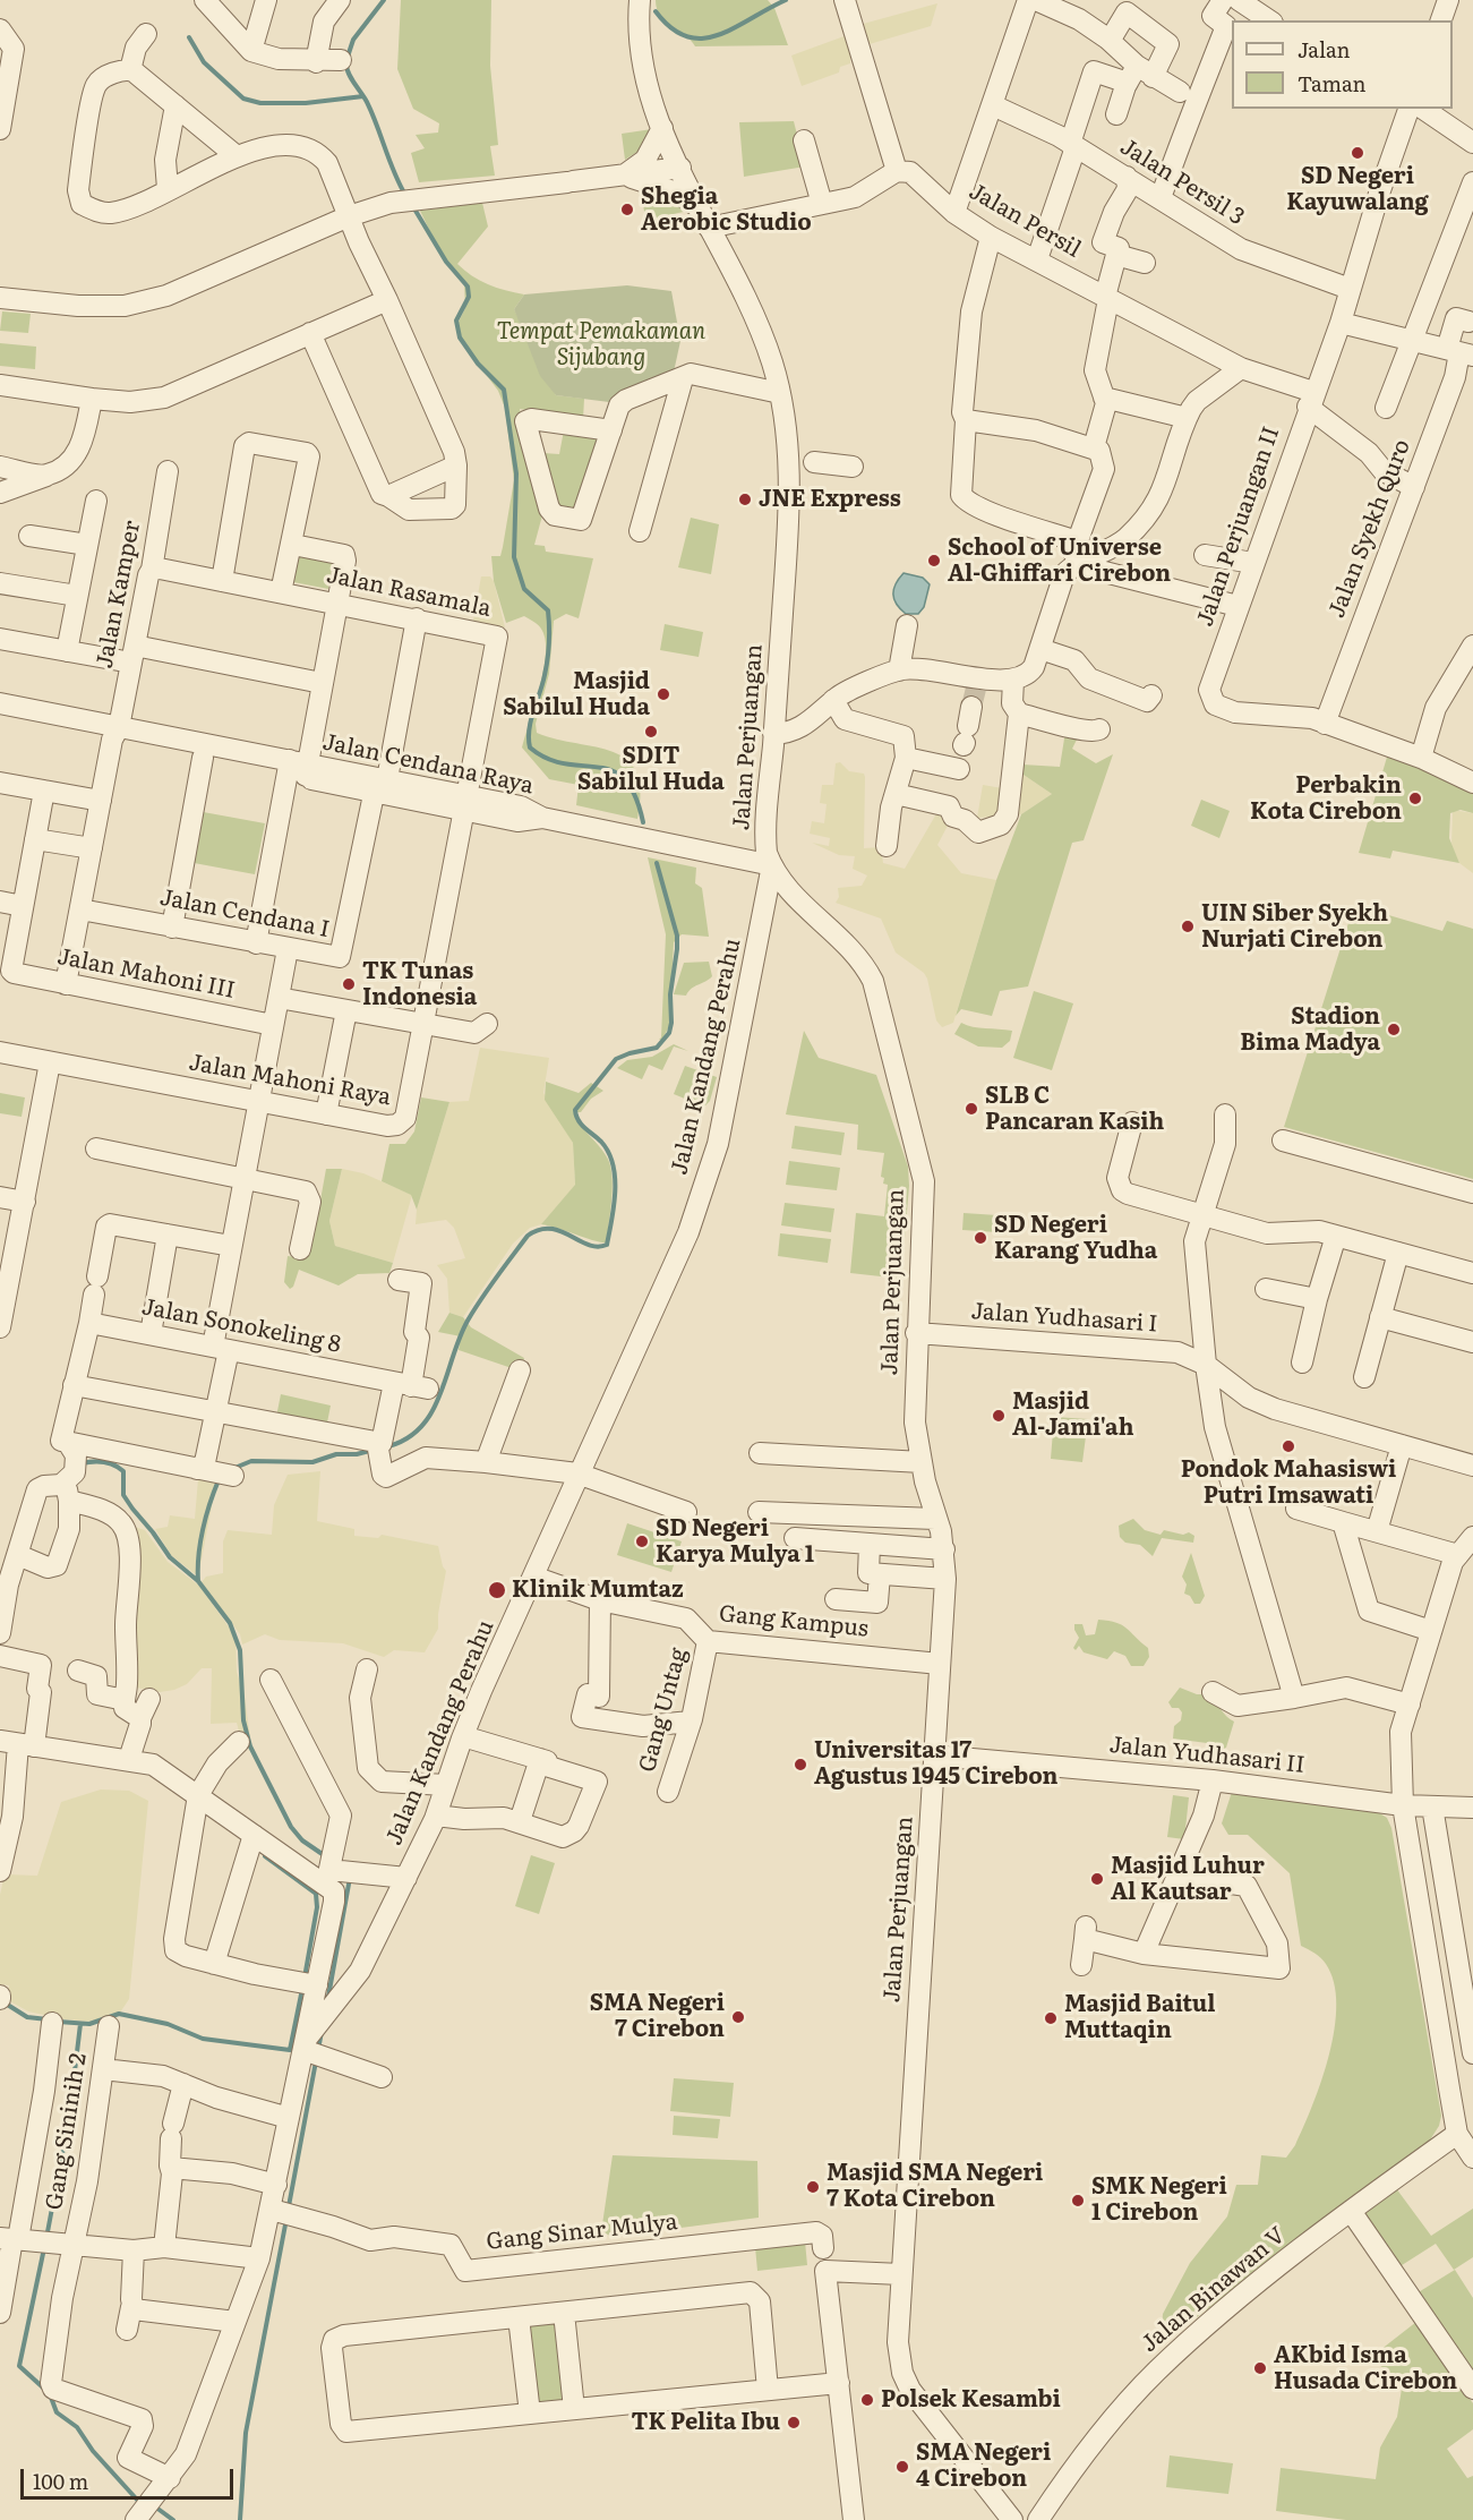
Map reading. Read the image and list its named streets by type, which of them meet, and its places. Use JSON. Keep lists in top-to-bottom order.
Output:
{
  "streets": {
    "street": [
      "Jalan Persil 3",
      "Jalan Persil",
      "Jalan Perjuangan II",
      "Jalan Syekh Quro",
      "Jalan Rasamala",
      "Jalan Kamper",
      "Jalan Perjuangan",
      "Jalan Cendana Raya",
      "Jalan Cendana I",
      "Jalan Mahoni III",
      "Jalan Kandang Perahu",
      "Jalan Mahoni Raya",
      "Jalan Yudhasari I",
      "Jalan Sonokeling 8",
      "Gang Kampus",
      "Gang Untag",
      "Jalan Yudhasari II",
      "Gang Sininih 2",
      "Gang Sinar Mulya",
      "Jalan Binawan V"
    ]
  },
  "crossings": [
    ["Jalan Persil 3", "Jalan Perjuangan II"],
    ["Jalan Persil", "Jalan Perjuangan II"],
    ["Jalan Persil", "Jalan Syekh Quro"],
    ["Jalan Perjuangan II", "Jalan Syekh Quro"],
    ["Jalan Rasamala", "Jalan Kamper"],
    ["Jalan Rasamala", "Jalan Cendana Raya"],
    ["Jalan Rasamala", "Jalan Mahoni Raya"],
    ["Jalan Kamper", "Jalan Cendana Raya"],
    ["Jalan Kamper", "Jalan Cendana I"],
    ["Jalan Kamper", "Jalan Mahoni III"],
    ["Jalan Perjuangan", "Jalan Cendana Raya"],
    ["Jalan Perjuangan", "Jalan Kandang Perahu"],
    ["Jalan Perjuangan", "Jalan Yudhasari I"],
    ["Jalan Perjuangan", "Gang Kampus"],
    ["Jalan Perjuangan", "Jalan Yudhasari II"],
    ["Jalan Cendana Raya", "Jalan Cendana I"],
    ["Jalan Cendana Raya", "Jalan Kandang Perahu"],
    ["Jalan Cendana Raya", "Jalan Mahoni Raya"],
    ["Jalan Kandang Perahu", "Gang Kampus"],
    ["Jalan Kandang Perahu", "Gang Sininih 2"],
    ["Jalan Kandang Perahu", "Gang Sinar Mulya"],
    ["Gang Kampus", "Gang Untag"]
  ],
  "parks": ["Tempat Pemakaman Sijubang"],
  "places": [
    "SD Negeri Kayuwalang",
    "Shegia Aerobic Studio",
    "JNE Express",
    "School of Universe Al-Ghiffari Cirebon",
    "Masjid Sabilul Huda",
    "SDIT Sabilul Huda",
    "Perbakin Kota Cirebon",
    "UIN Siber Syekh Nurjati Cirebon",
    "TK Tunas Indonesia",
    "Stadion Bima Madya",
    "SLB C Pancaran Kasih",
    "SD Negeri Karang Yudha",
    "Masjid Al-Jami'ah",
    "Pondok Mahasiswi Putri Imsawati",
    "SD Negeri Karya Mulya 1",
    "Klinik Mumtaz",
    "Universitas 17 Agustus 1945 Cirebon",
    "Masjid Luhur Al Kautsar",
    "SMA Negeri 7 Cirebon",
    "Masjid Baitul Muttaqin",
    "Masjid SMA Negeri 7 Kota Cirebon",
    "SMK Negeri 1 Cirebon",
    "AKbid Isma Husada Cirebon",
    "Polsek Kesambi",
    "TK Pelita Ibu",
    "SMA Negeri 4 Cirebon"
  ],
  "legend": ["Jalan", "Taman"],
  "scale_bar": "100 m"
}
